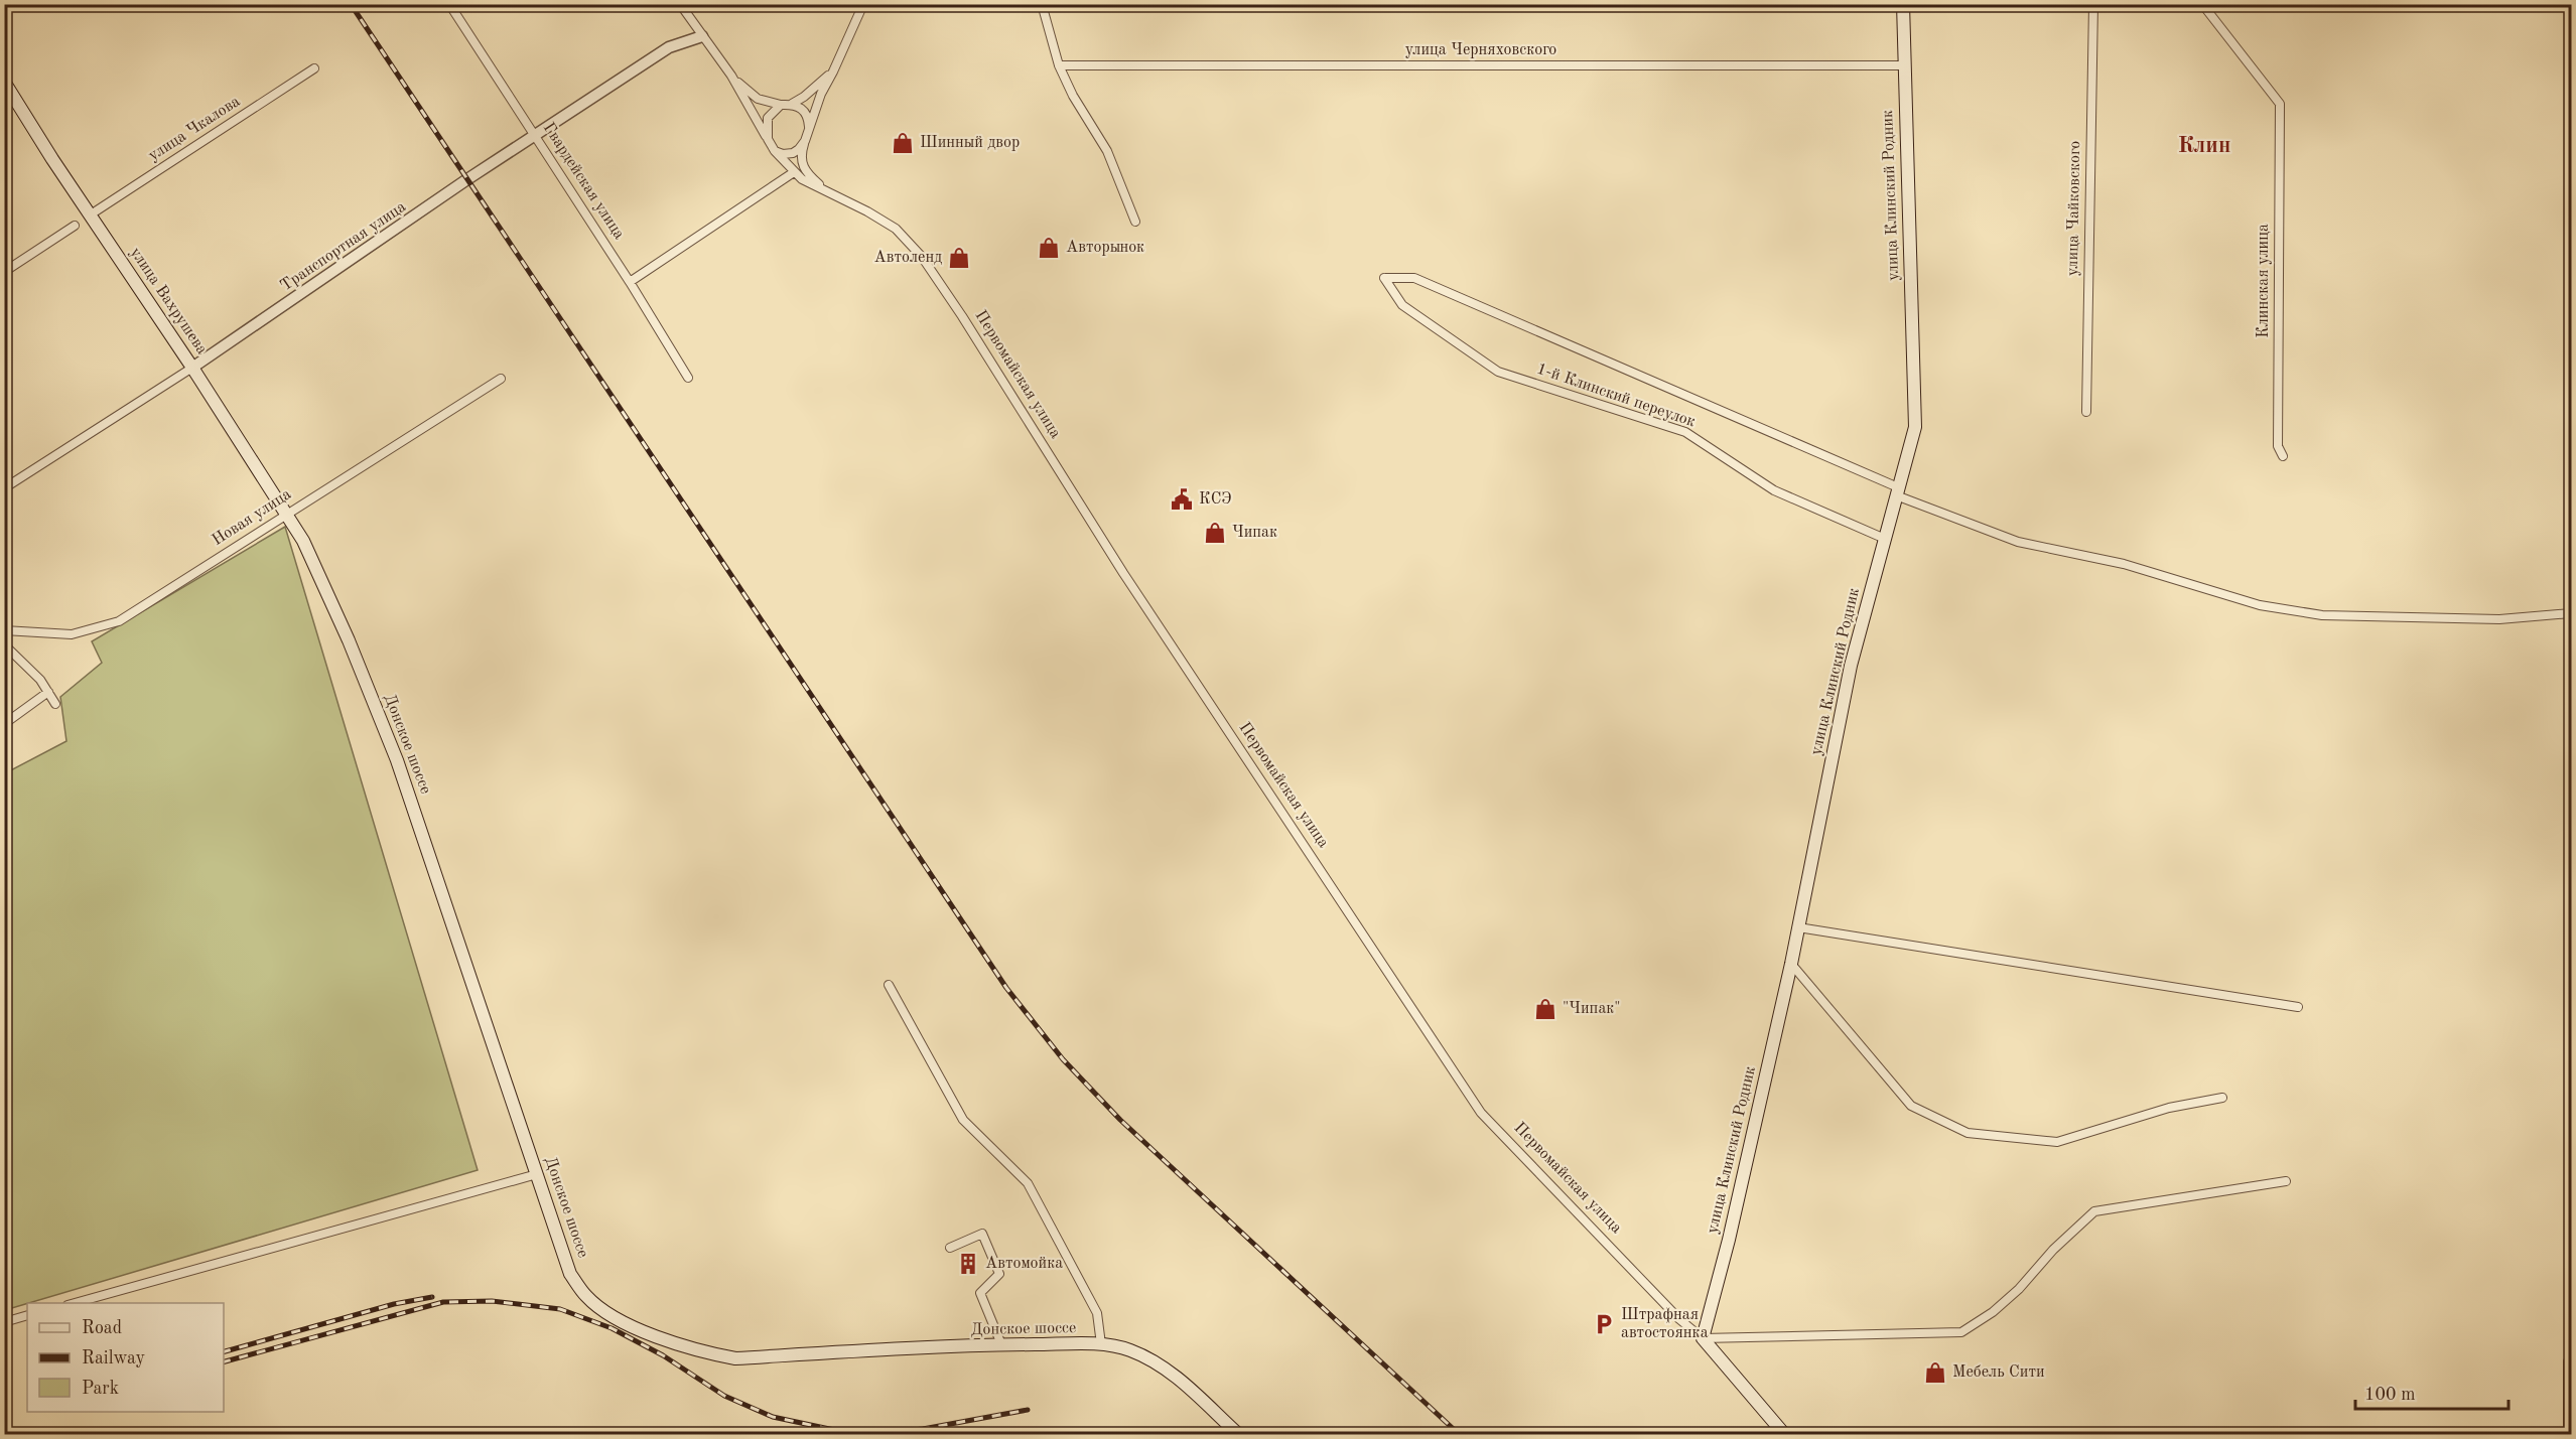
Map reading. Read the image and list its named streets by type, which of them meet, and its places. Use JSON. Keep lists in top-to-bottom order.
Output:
{
  "streets": {
    "main road": [
      "улица Клинский Родник",
      "улица Вахрушева",
      "Первомайская улица",
      "Донское шоссе"
    ],
    "street": [
      "улица Черняховского",
      "улица Чкалова",
      "Гвардейская улица",
      "улица Чайковского",
      "Транспортная улица",
      "Клинская улица",
      "1-й Клинский переулок",
      "Новая улица"
    ]
  },
  "crossings": [
    ["улица Черняховского", "улица Клинский Родник"],
    ["улица Чкалова", "улица Вахрушева"],
    ["Гвардейская улица", "Транспортная улица"],
    ["улица Клинский Родник", "Первомайская улица"],
    ["улица Клинский Родник", "1-й Клинский переулок"],
    ["Транспортная улица", "улица Вахрушева"],
    ["улица Вахрушева", "Новая улица"],
    ["улица Вахрушева", "Донское шоссе"]
  ],
  "districts": ["Клин"],
  "places": {
    "shop": [
      "Шинный двор",
      "Авторынок",
      "Автоленд",
      "Чипак",
      "\"Чипак\"",
      "Мебель Сити"
    ],
    "public building": ["КСЭ"],
    "building": ["Автомойка"],
    "parking": ["Штрафная автостоянка"]
  },
  "legend": ["Road", "Railway", "Park"],
  "scale_bar": "100 m"
}
